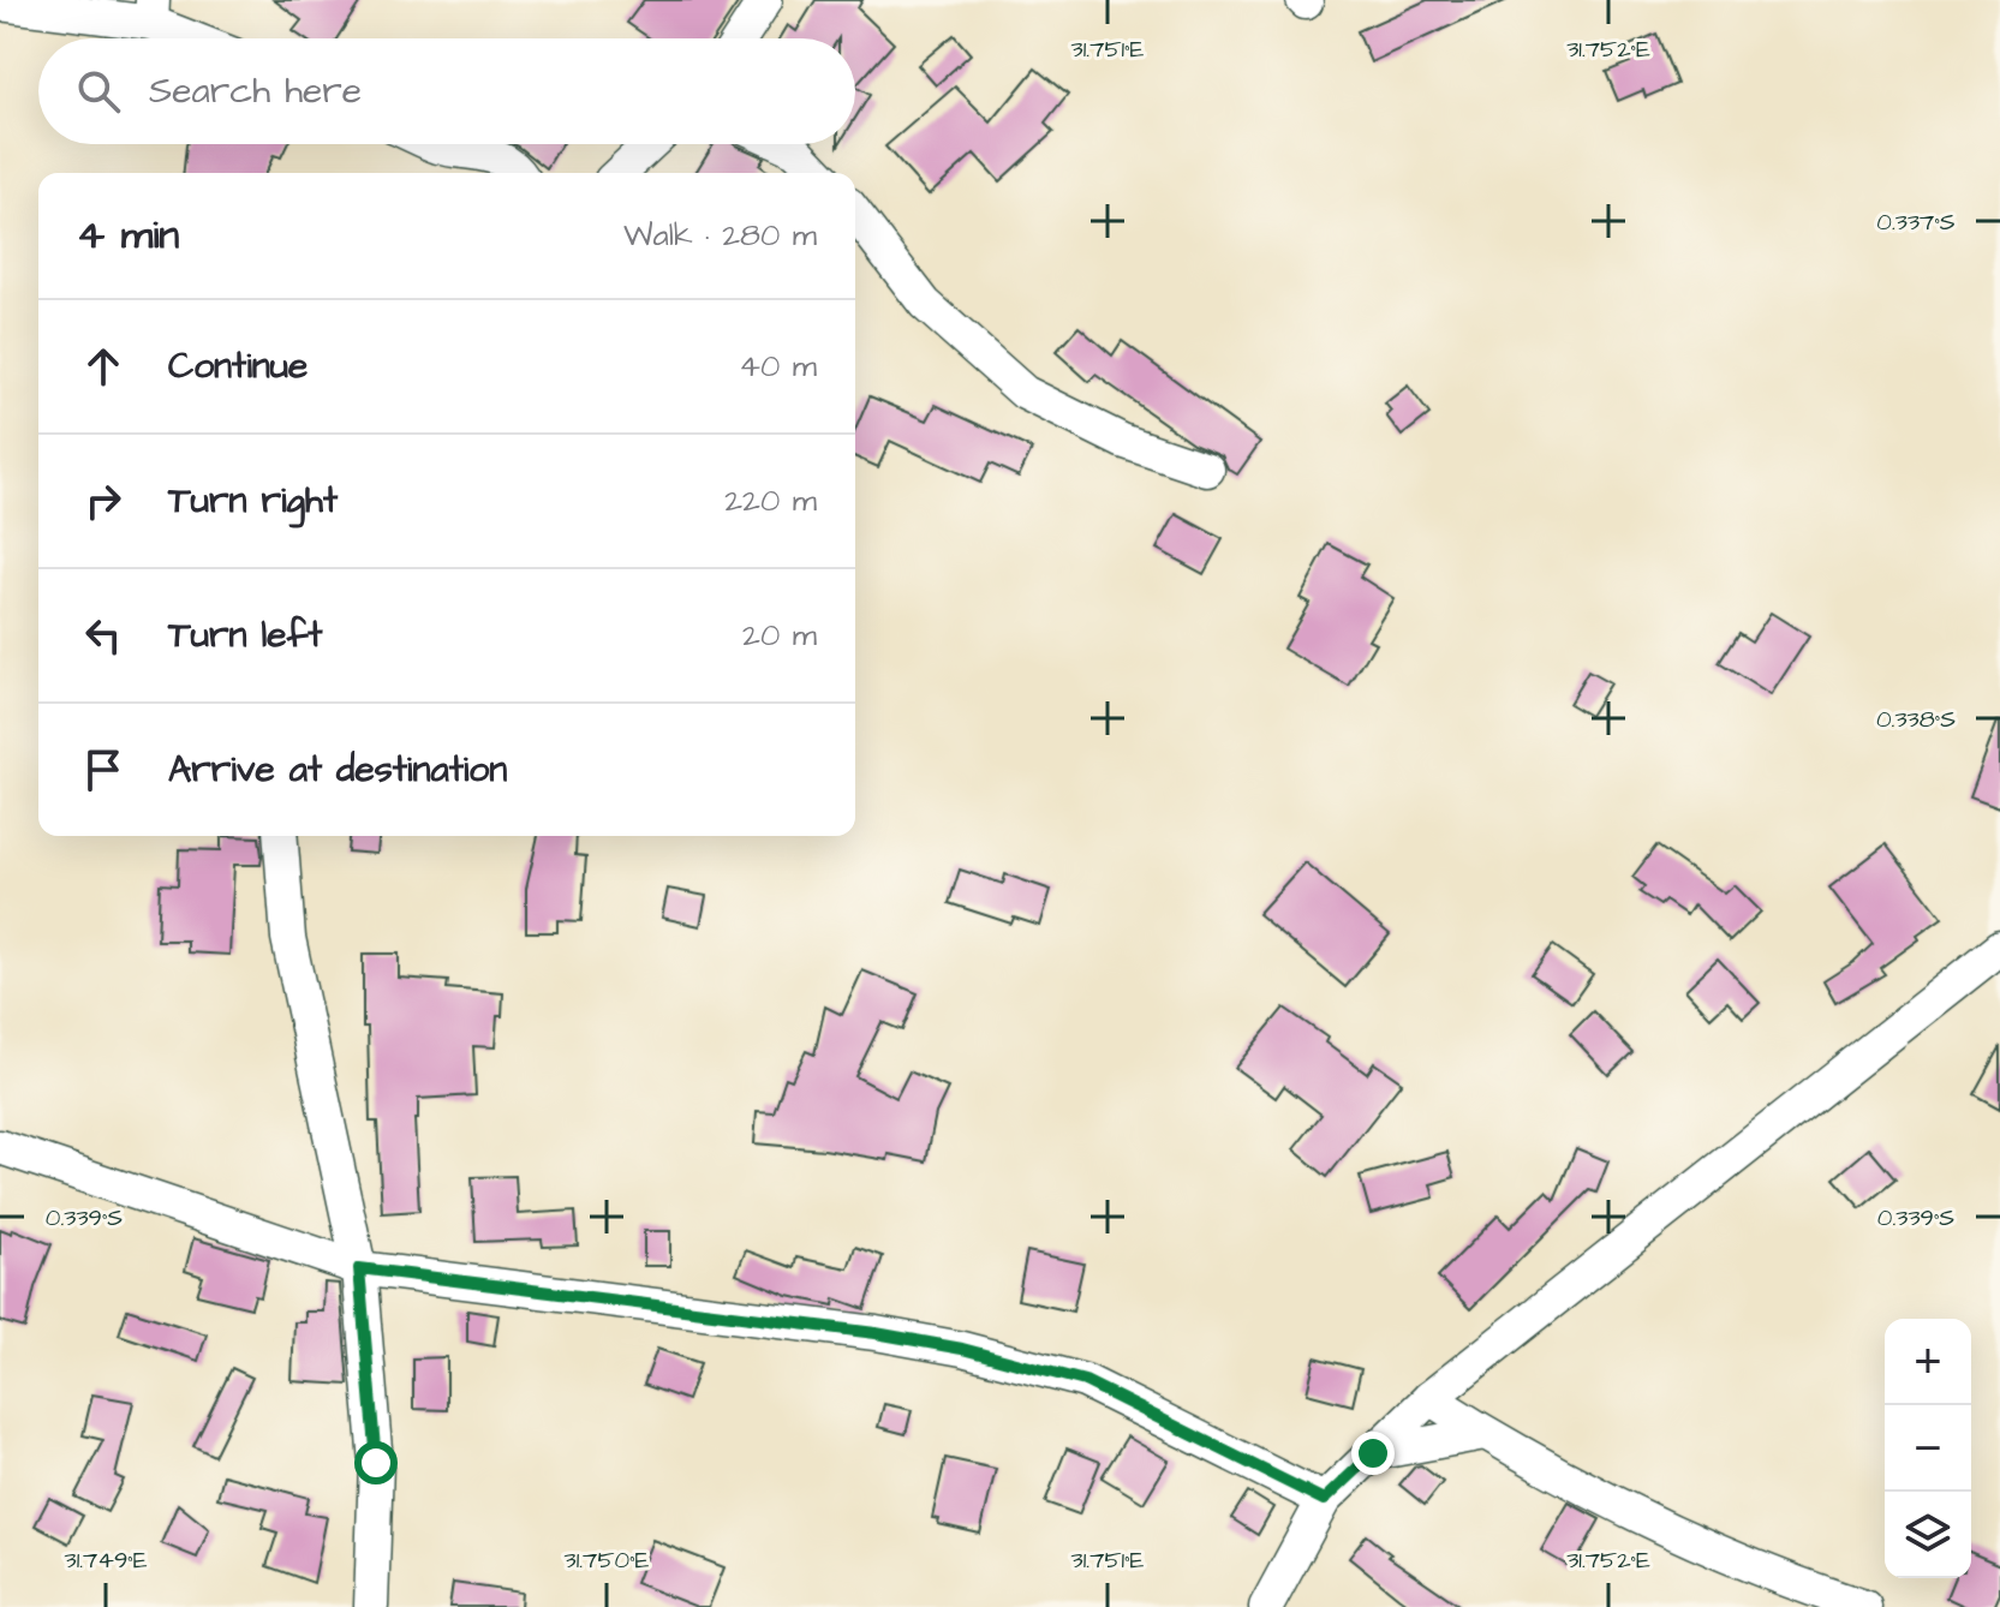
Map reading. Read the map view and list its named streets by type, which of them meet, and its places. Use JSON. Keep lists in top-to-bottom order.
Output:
{
  "page": {
    "search": "Search here",
    "heading": ["4 min", "Walk · 280 m"],
    "list": [
      ["Continue", "40 m"],
      ["Turn right", "220 m"],
      ["Turn left", "20 m"],
      "Arrive at destination"
    ],
    "map_buttons": ["+", "−"]
  },
  "coordinates": [
    "31.751°E",
    "31.752°E",
    "0.337°S",
    "0.338°S",
    "0.339°S",
    "31.749°E",
    "31.750°E"
  ]
}
